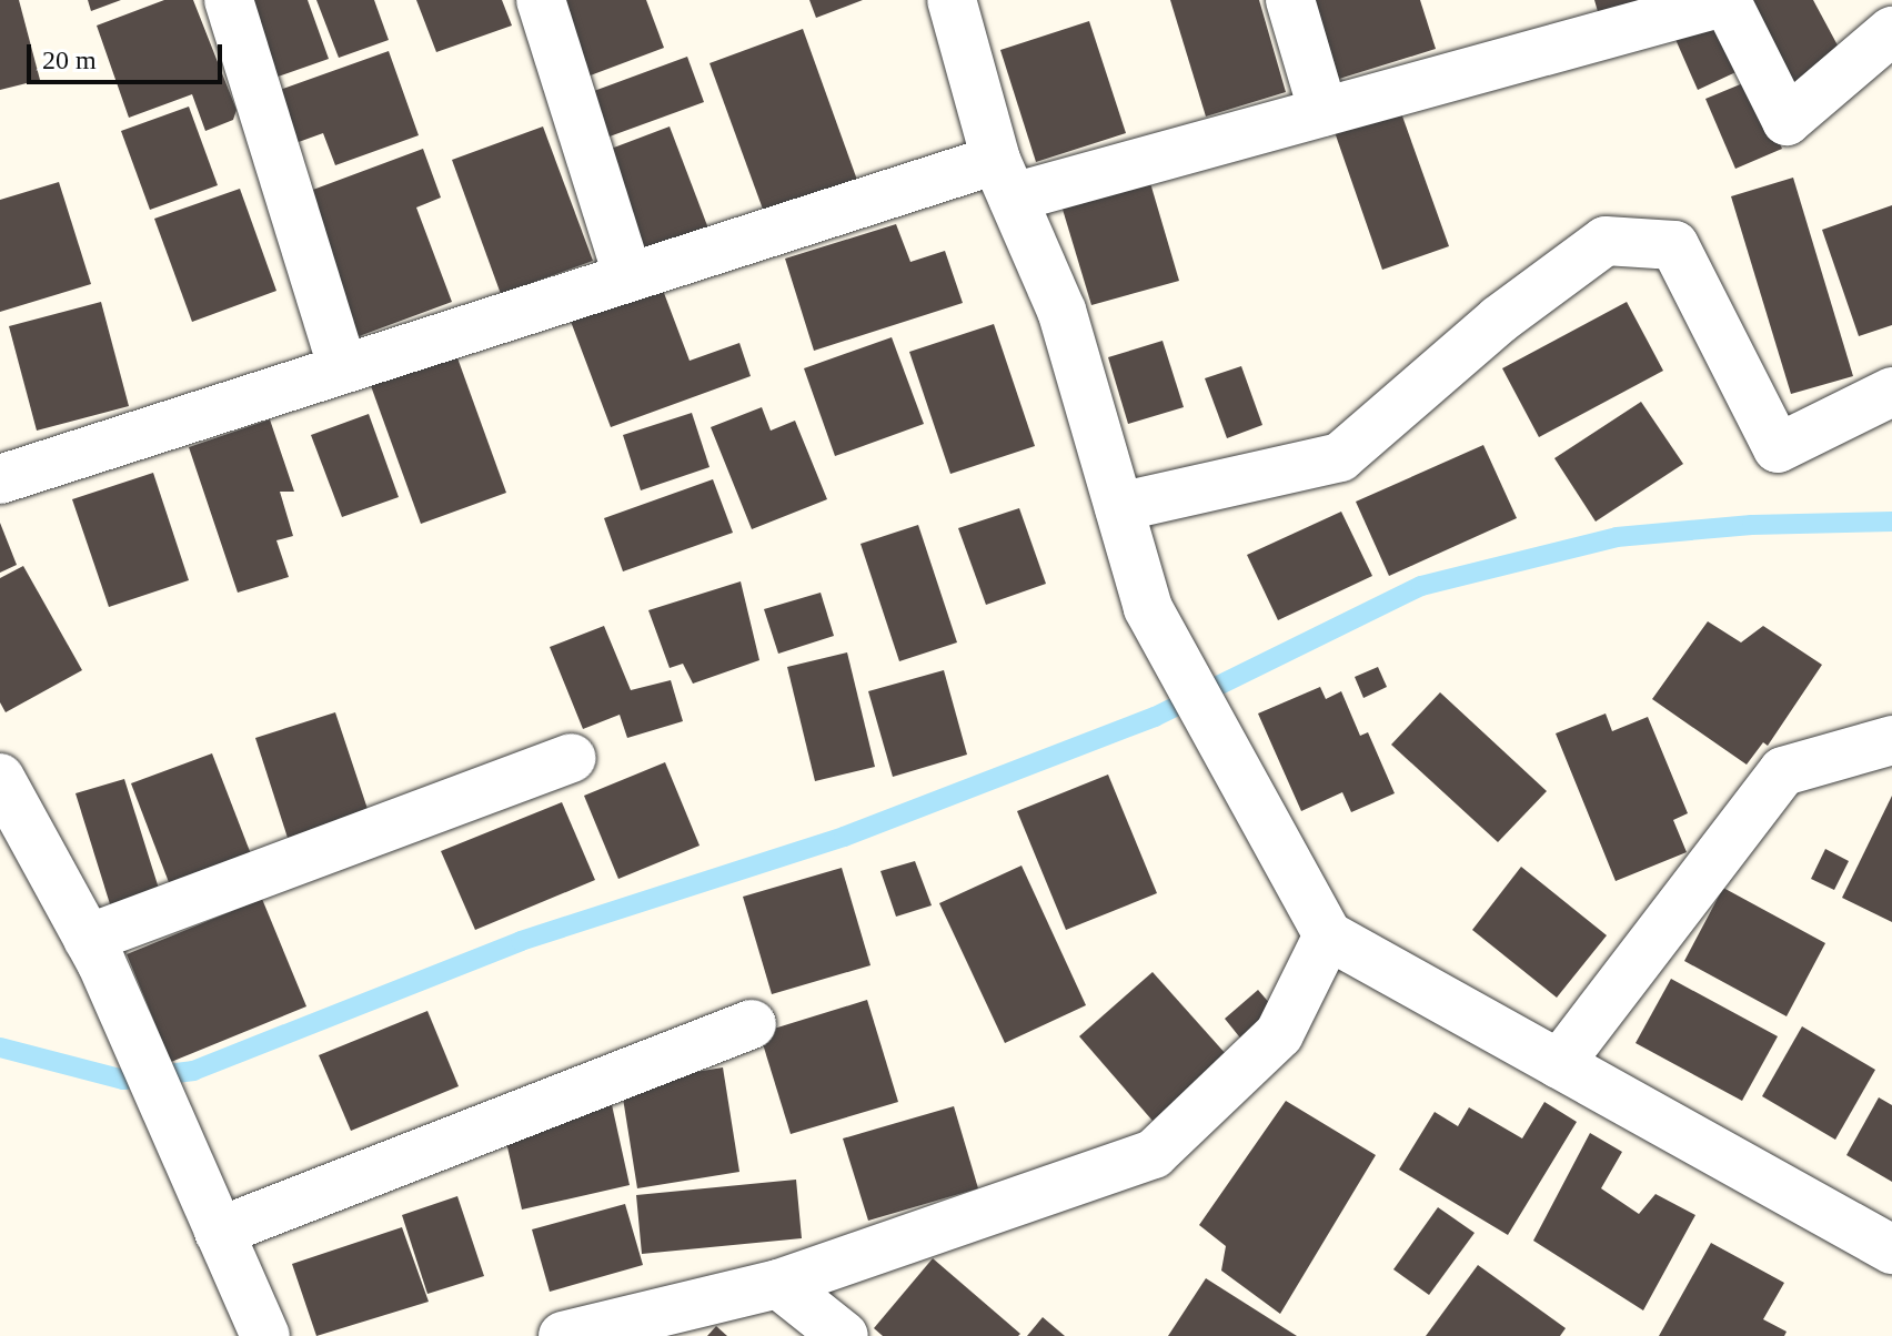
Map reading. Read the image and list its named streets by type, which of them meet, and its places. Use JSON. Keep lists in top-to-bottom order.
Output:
{
  "scale_bar": "20 m"
}
